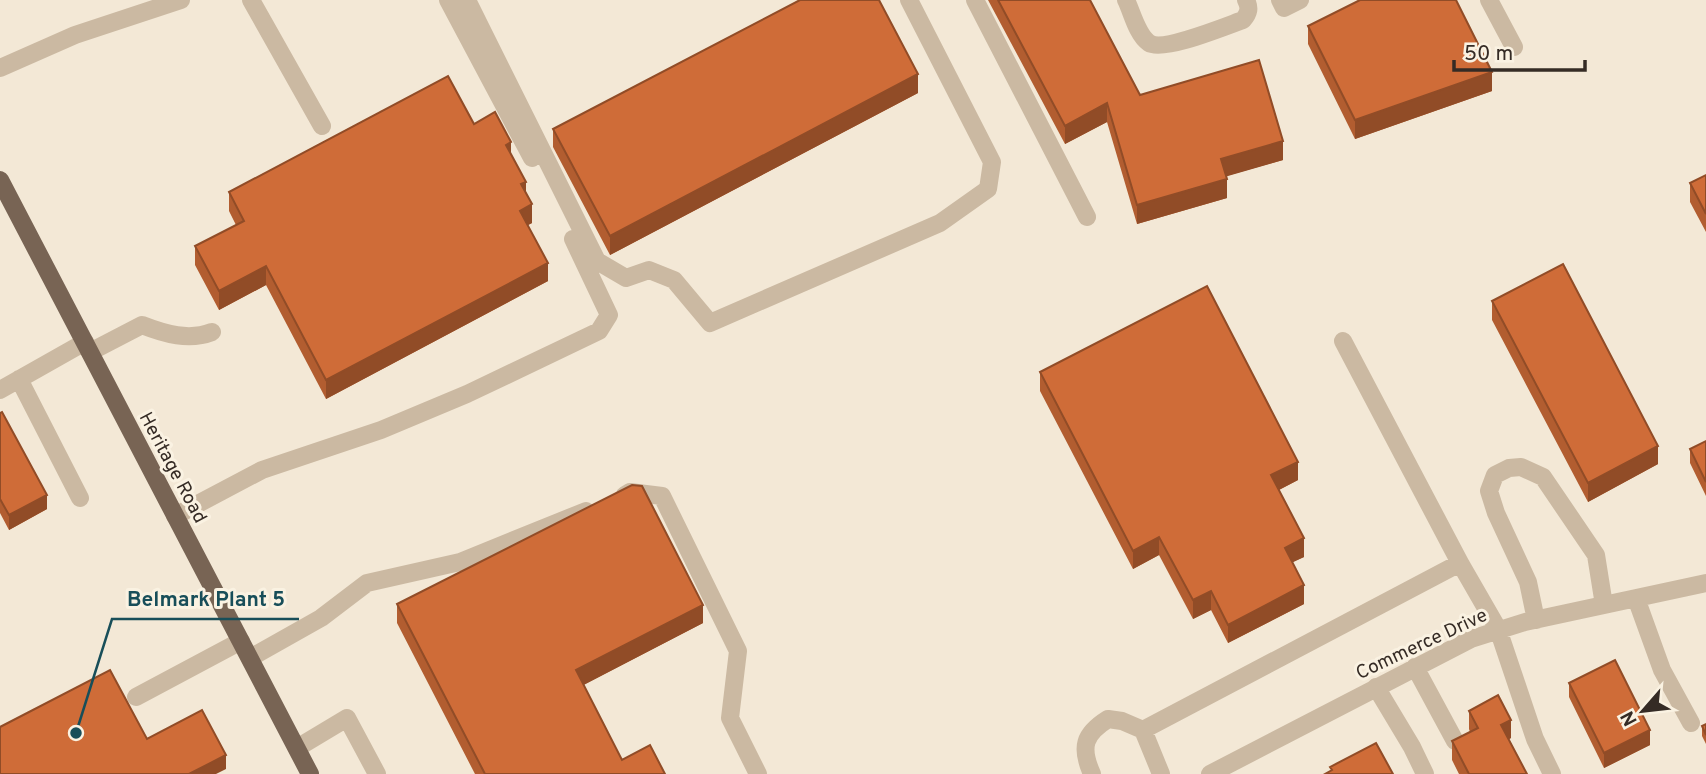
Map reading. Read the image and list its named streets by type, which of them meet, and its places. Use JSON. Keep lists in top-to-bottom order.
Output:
{
  "streets": {
    "main road": ["Heritage Road"],
    "street": ["Commerce Drive"]
  },
  "places": ["Belmark Plant 5"],
  "scale_bar": "50 m",
  "north": "bottom left"
}
